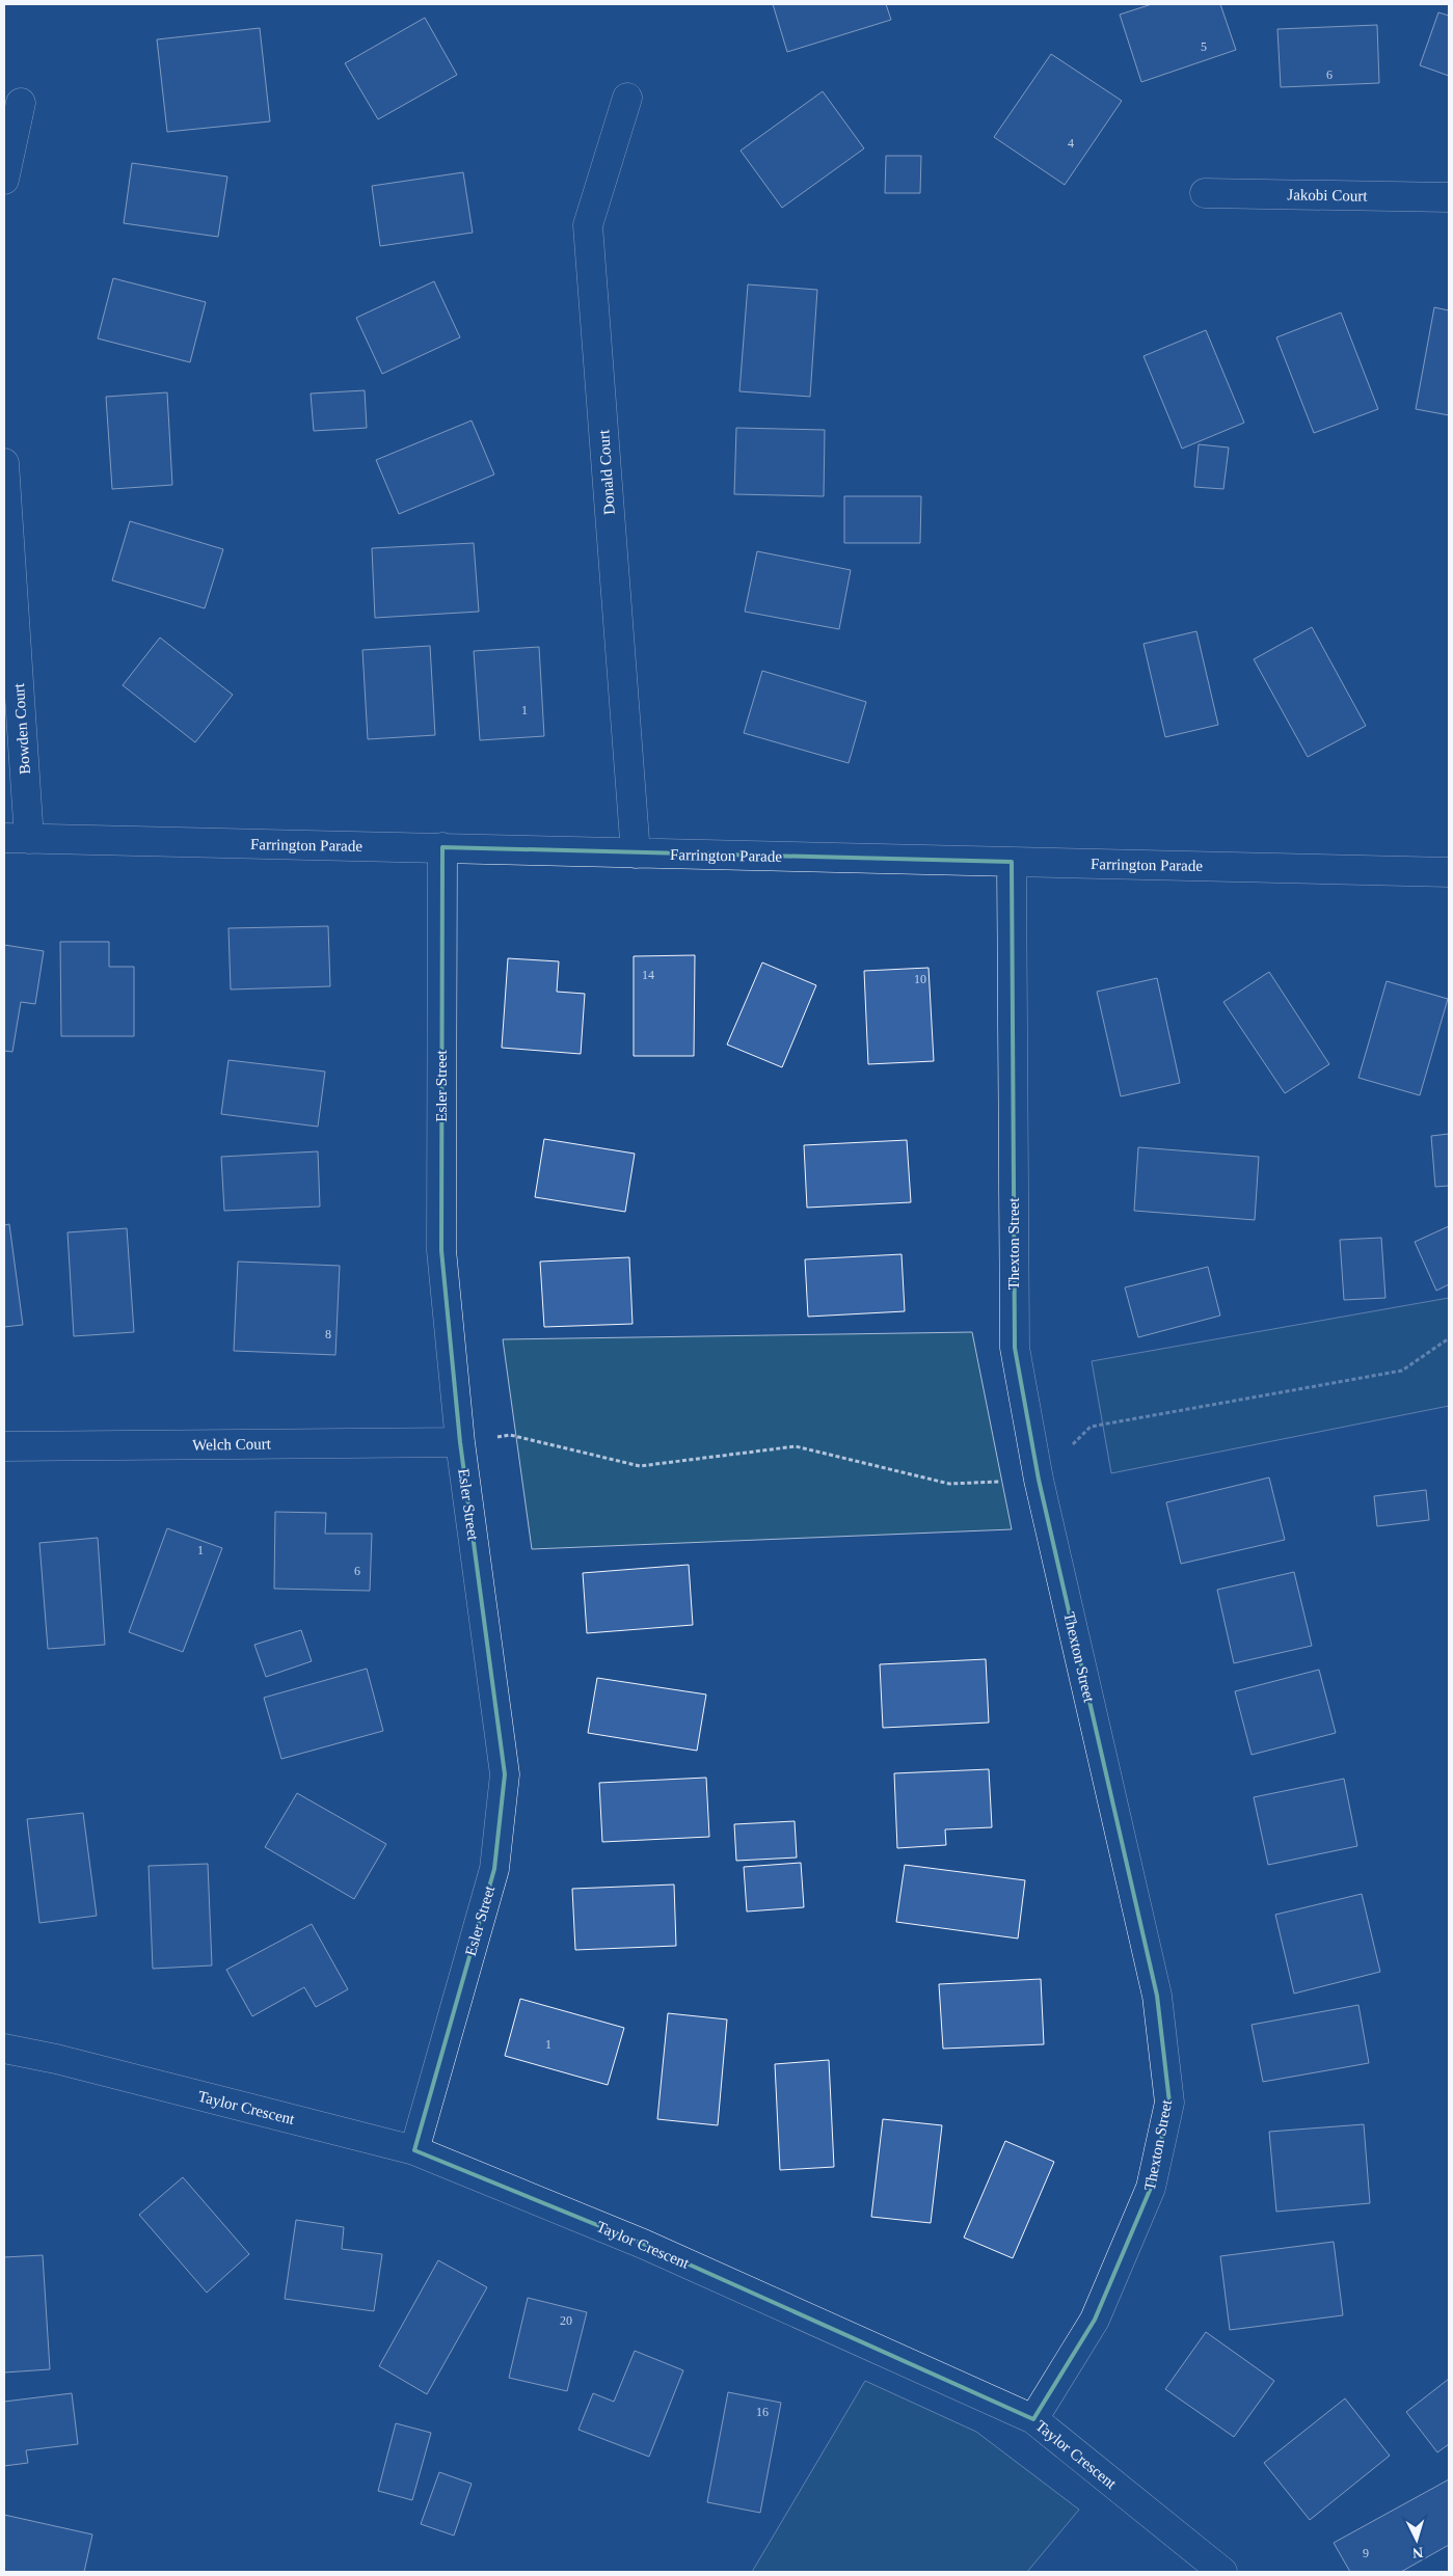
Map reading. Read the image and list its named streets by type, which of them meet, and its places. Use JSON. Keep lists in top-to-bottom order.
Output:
{
  "streets": {
    "street": [
      "Jakobi Court",
      "Donald Court",
      "Bowden Court",
      "Farrington Parade",
      "Esler Street",
      "Thexton Street",
      "Welch Court",
      "Taylor Crescent"
    ]
  },
  "crossings": [
    ["Donald Court", "Farrington Parade"],
    ["Bowden Court", "Farrington Parade"],
    ["Farrington Parade", "Esler Street"],
    ["Farrington Parade", "Thexton Street"],
    ["Esler Street", "Welch Court"],
    ["Esler Street", "Taylor Crescent"],
    ["Thexton Street", "Taylor Crescent"]
  ],
  "house_numbers": [
    "5",
    "6",
    "4",
    "1",
    "14",
    "10",
    "8",
    "1",
    "6",
    "1",
    "20",
    "16",
    "9"
  ],
  "north": "bottom"
}
